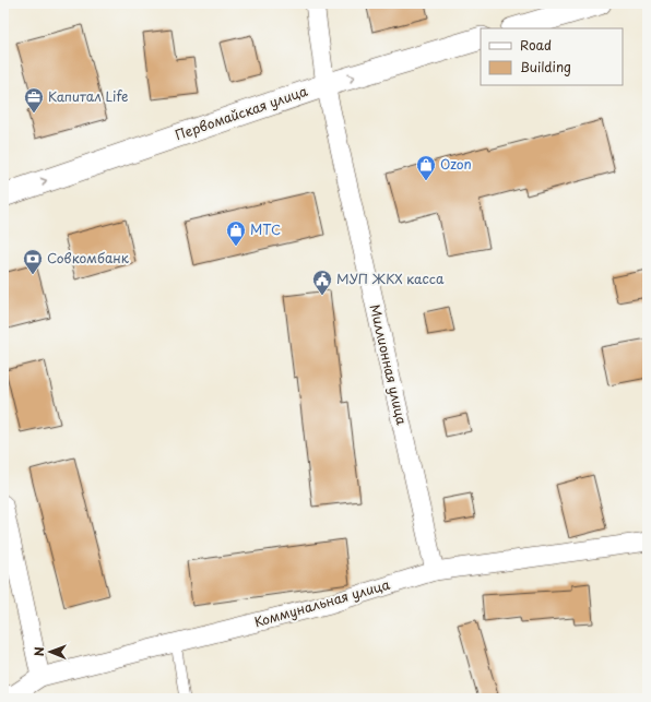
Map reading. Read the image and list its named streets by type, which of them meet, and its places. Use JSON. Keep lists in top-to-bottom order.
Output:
{
  "streets": {
    "street": ["Первомайская улица", "Миллионная улица", "Коммунальная улица"]
  },
  "crossings": [
    ["Первомайская улица", "Миллионная улица"],
    ["Миллионная улица", "Коммунальная улица"]
  ],
  "one_way": ["Первомайская улица"],
  "places": {
    "office": ["Капитал Life"],
    "shop": ["Ozon", "МТС"],
    "bank": ["Совкомбанк"],
    "public building": ["МУП ЖКХ касса"]
  },
  "legend": ["Road", "Building"],
  "north": "left"
}
